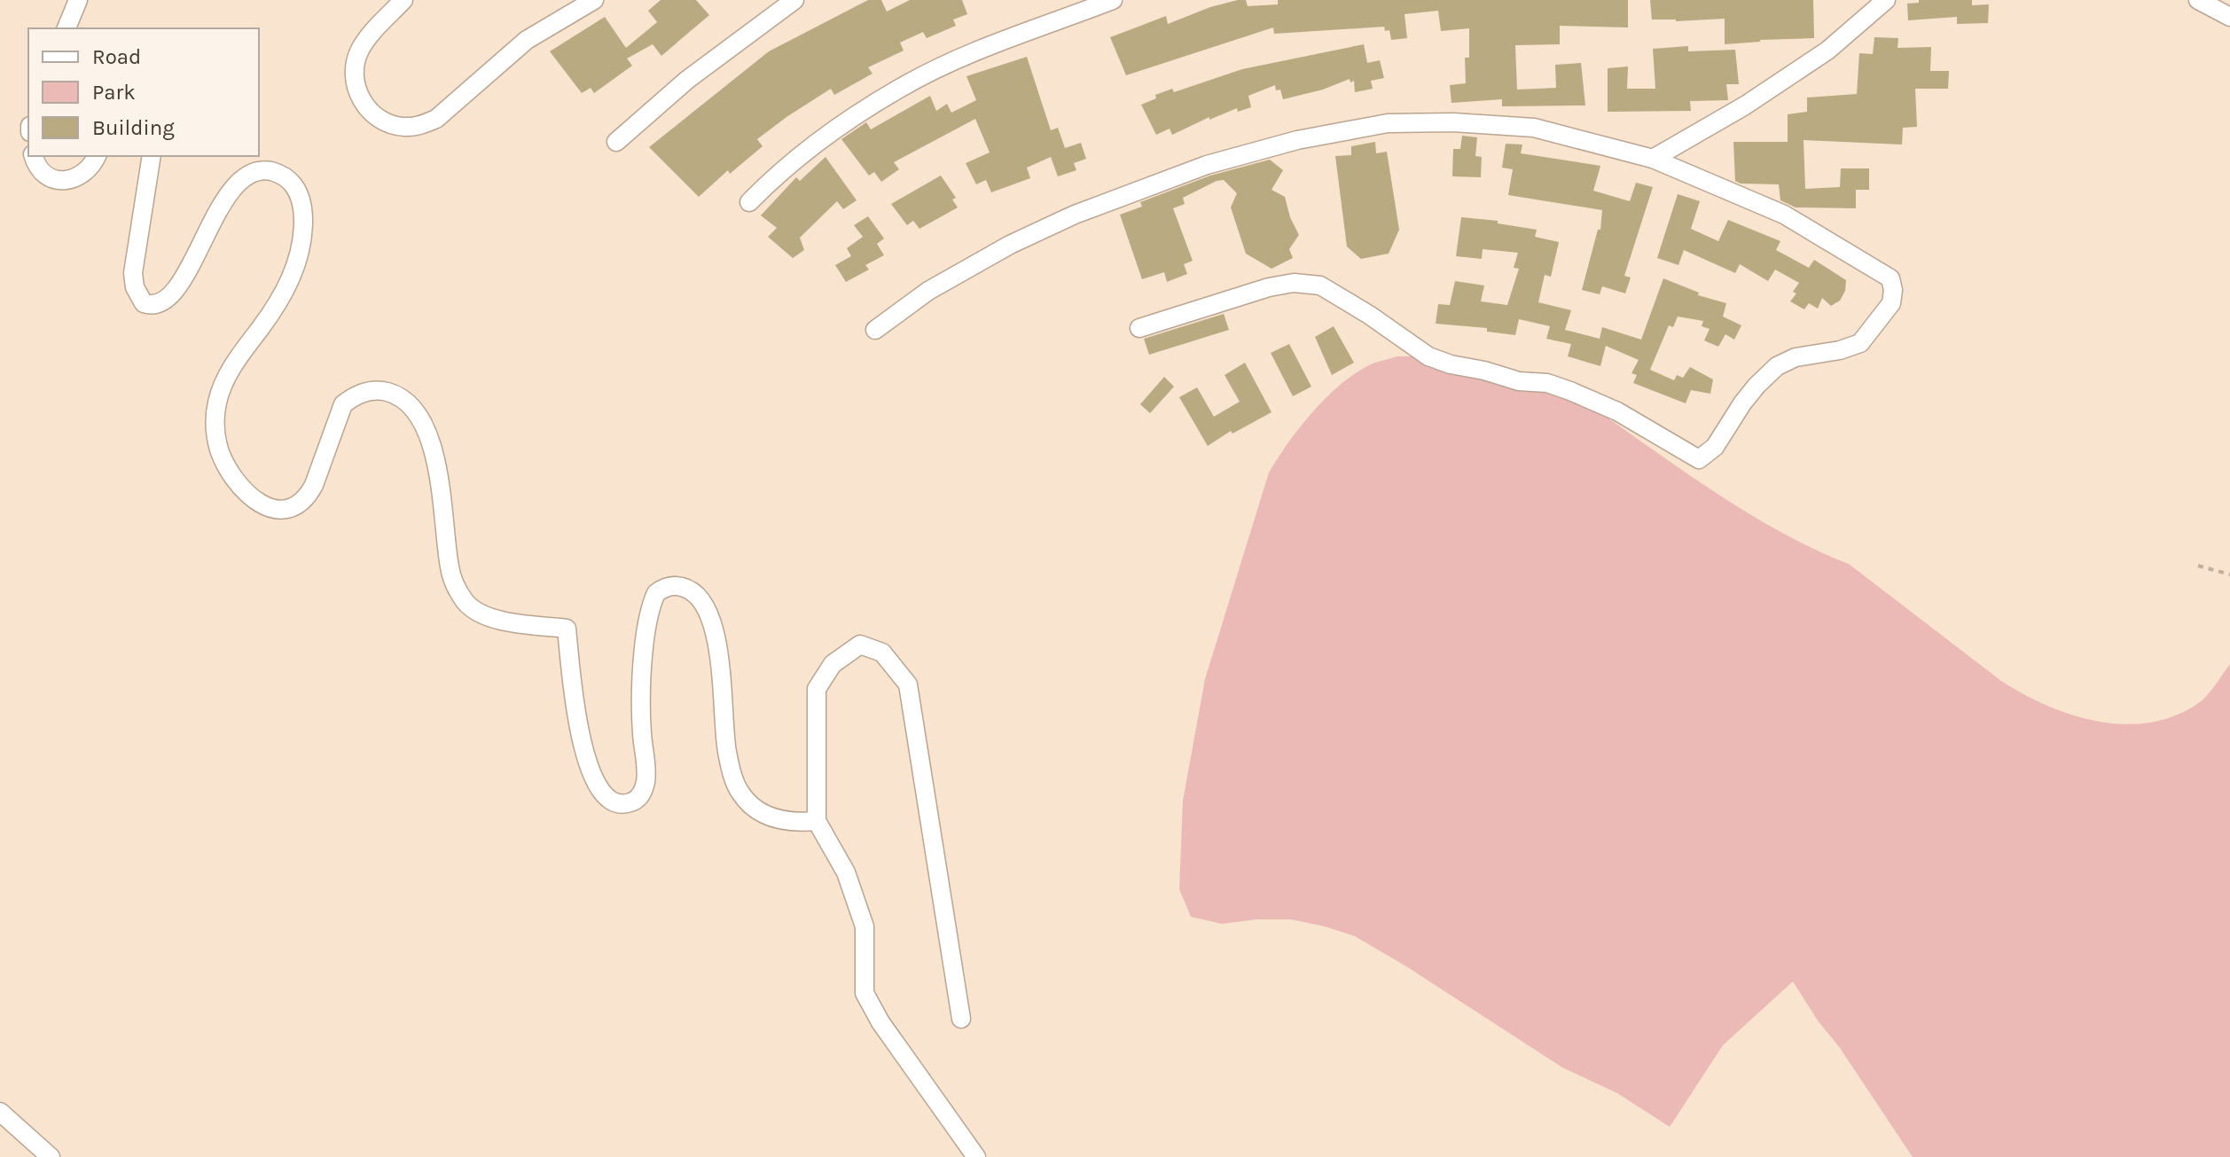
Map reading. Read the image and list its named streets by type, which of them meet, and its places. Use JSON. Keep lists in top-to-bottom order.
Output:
{
  "legend": ["Road", "Park", "Building"]
}
